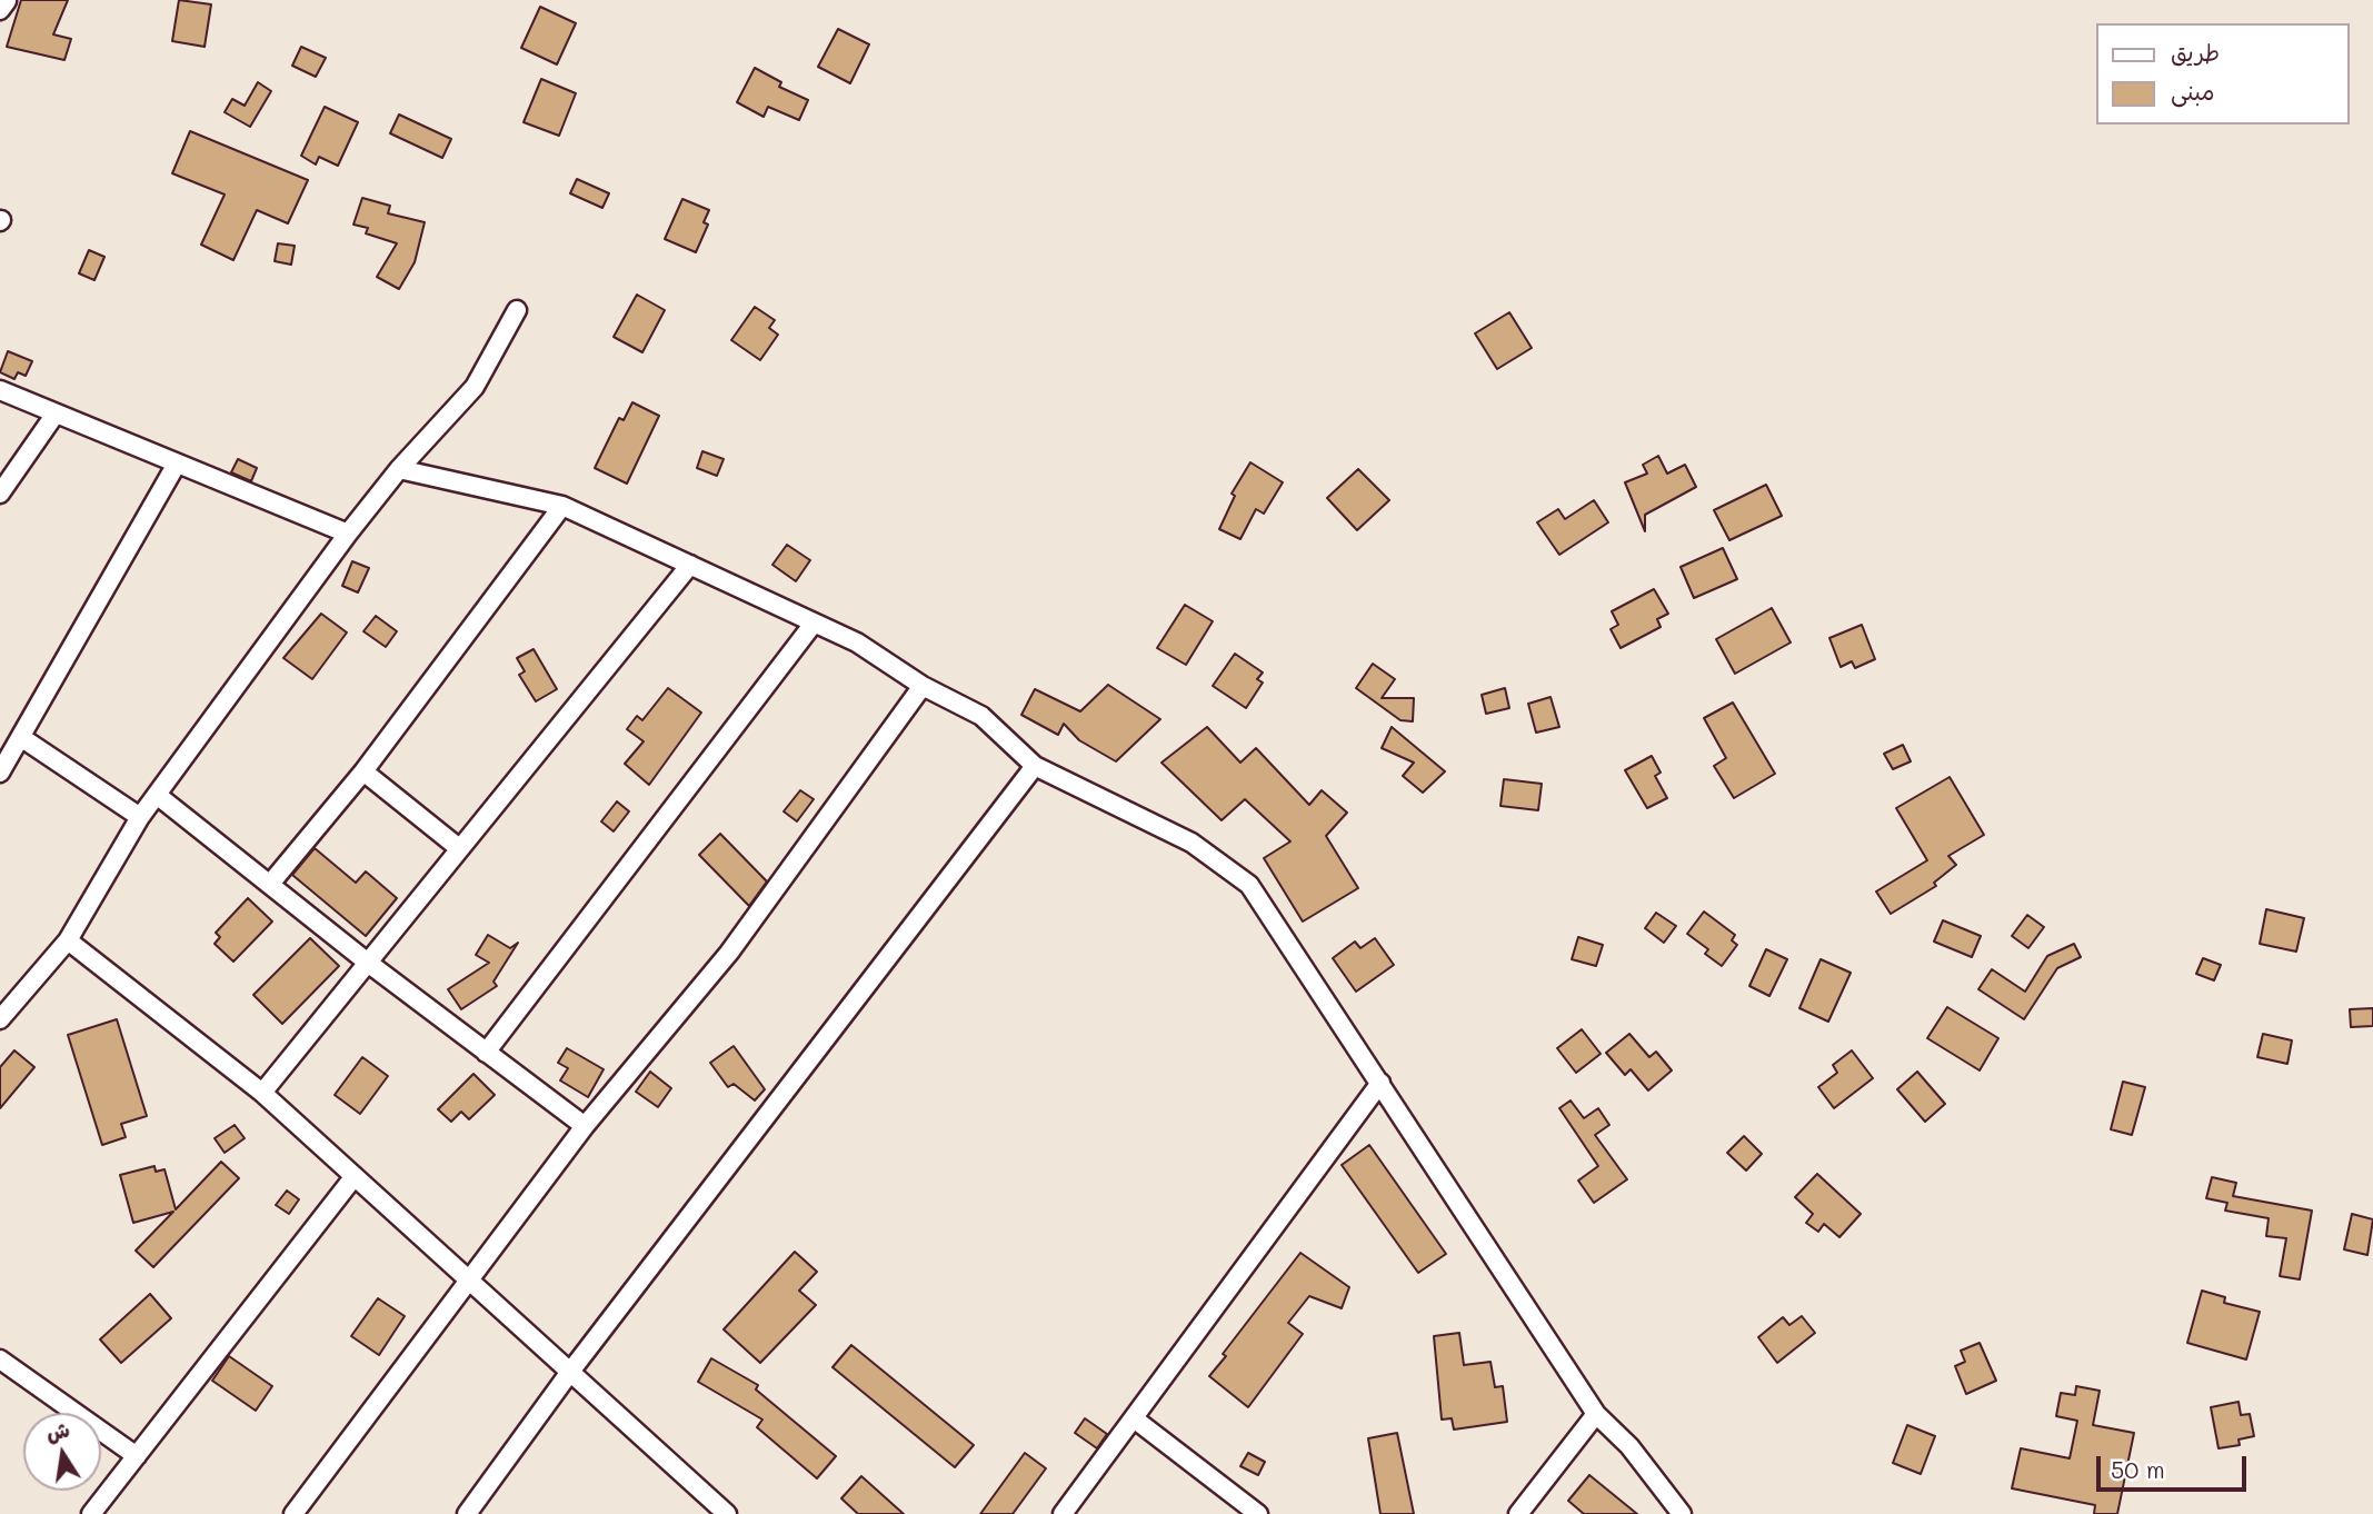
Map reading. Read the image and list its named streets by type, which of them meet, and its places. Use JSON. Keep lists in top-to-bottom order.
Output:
{
  "legend": ["طريق", "مبنى"],
  "scale_bar": "50 m",
  "north": "top"
}
